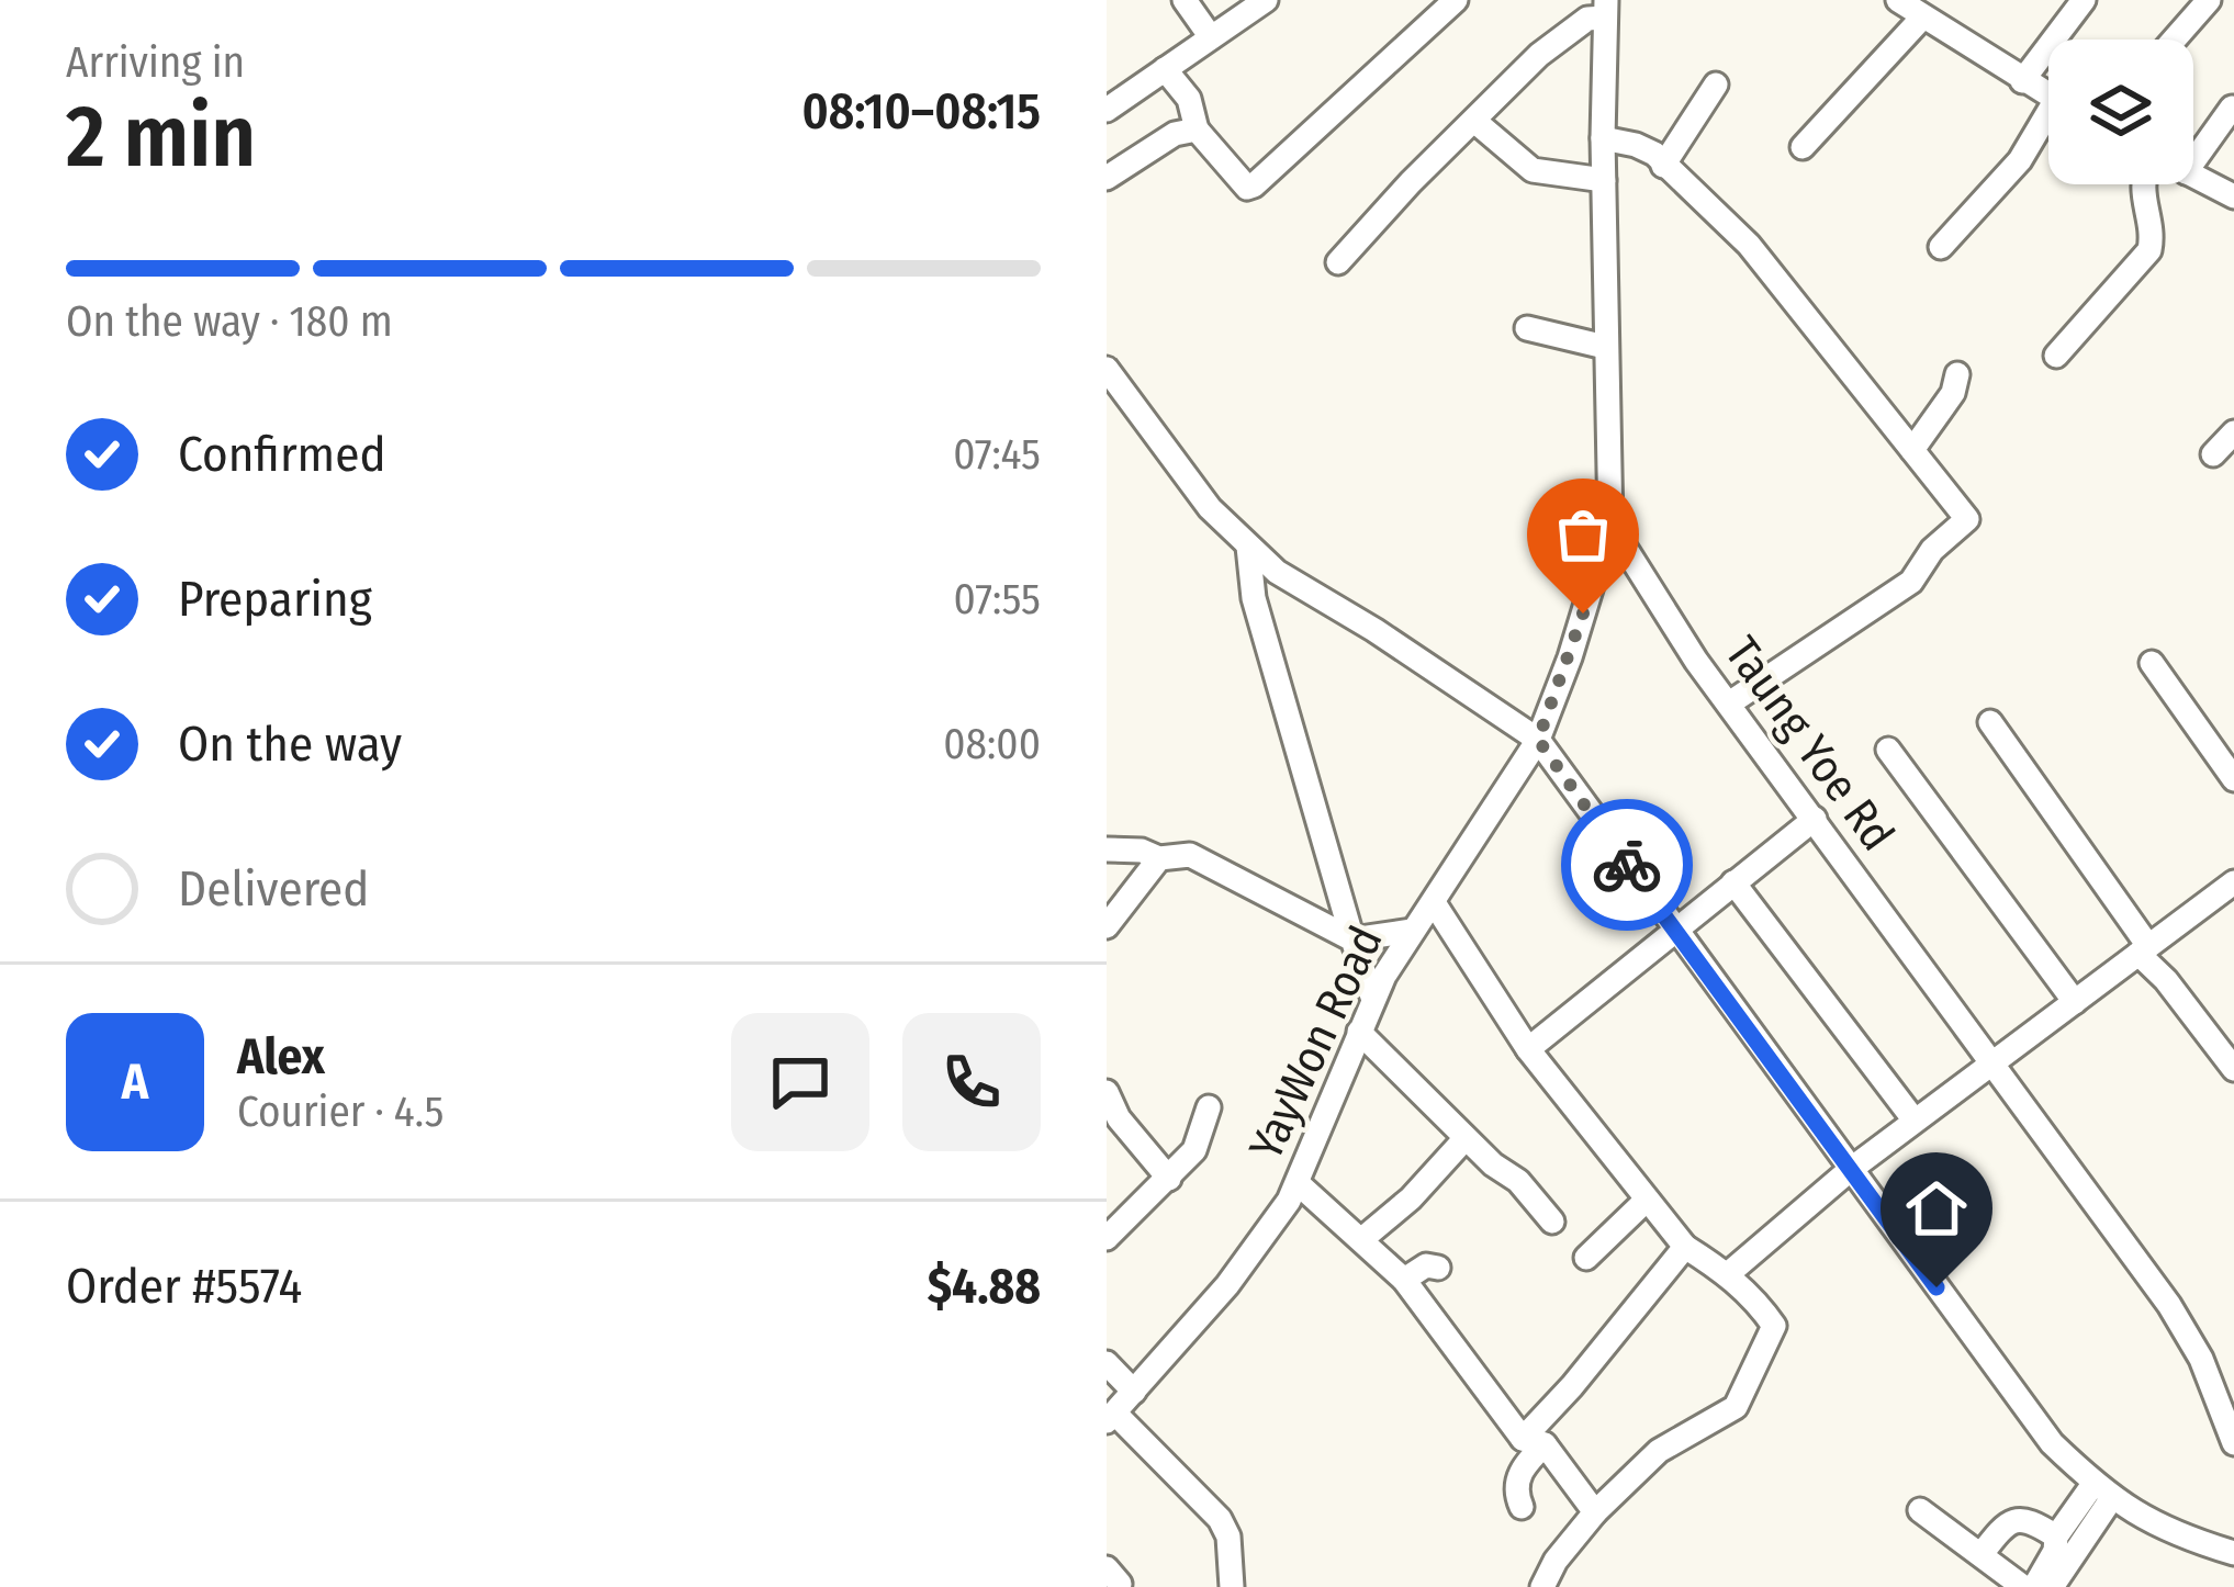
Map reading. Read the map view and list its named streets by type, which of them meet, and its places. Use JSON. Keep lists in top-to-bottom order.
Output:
{
  "streets": {
    "street": ["Taung Yoe Rd", "YayWon Road"]
  },
  "crossings": [
    ["Taung Yoe Rd", "YayWon Road"]
  ],
  "page": {
    "heading": ["2 min", "Arriving in", "08:10–08:15"],
    "panel": [
      "Alex",
      "Courier · 4.5",
      "Order #5574",
      "$4.88"
    ],
    "bar": "On the way · 180 m",
    "list": [
      ["Confirmed", "07:45"],
      ["Preparing", "07:55"],
      ["On the way", "08:00"],
      "Delivered"
    ],
    "round": "A"
  }
}
